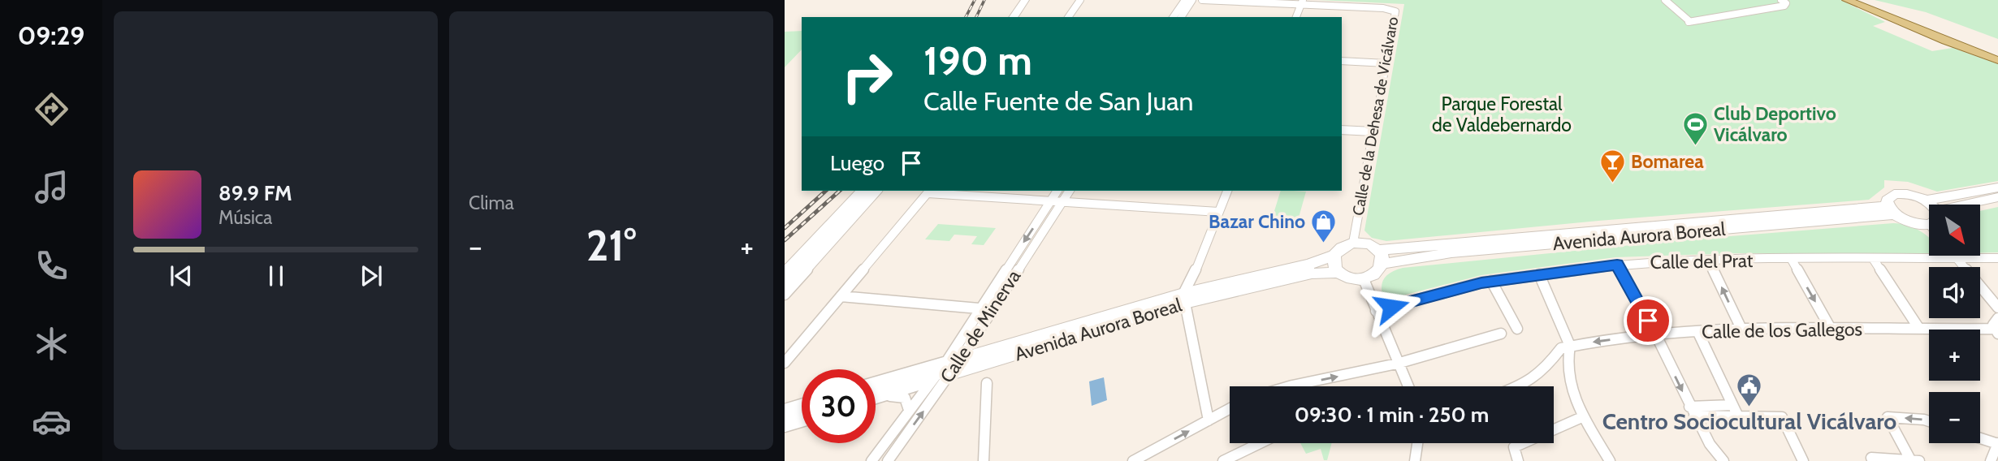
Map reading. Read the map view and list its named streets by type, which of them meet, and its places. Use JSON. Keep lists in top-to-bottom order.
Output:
{
  "streets": {
    "main road": ["Avenida Aurora Boreal"],
    "street": [
      "Calle de la Dehesa de Vicálvaro",
      "Calle del Prat",
      "Calle de Minerva",
      "Calle de los Gallegos"
    ]
  },
  "crossings": [
    ["Calle de la Dehesa de Vicálvaro", "Avenida Aurora Boreal"],
    ["Avenida Aurora Boreal", "Calle de Minerva"]
  ],
  "parks": ["Parque Forestal de Valdebernardo"],
  "places": {
    "sports": ["Club Deportivo Vicálvaro"],
    "bar": ["Bomarea"],
    "shop": ["Bazar Chino"],
    "public building": ["Centro Sociocultural Vicálvaro"]
  },
  "north": "bottom right",
  "page": {
    "tabs": "09:29",
    "tile": "Clima",
    "turn": ["190 m", "Calle Fuente de San Juan"],
    "then": "Luego",
    "song": ["89.9 FM", "Música"],
    "map_buttons": ["+", "−"],
    "heat": ["−", "21°", "+"],
    "limit": "30",
    "trip": "09:30 · 1 min · 250 m"
  }
}
